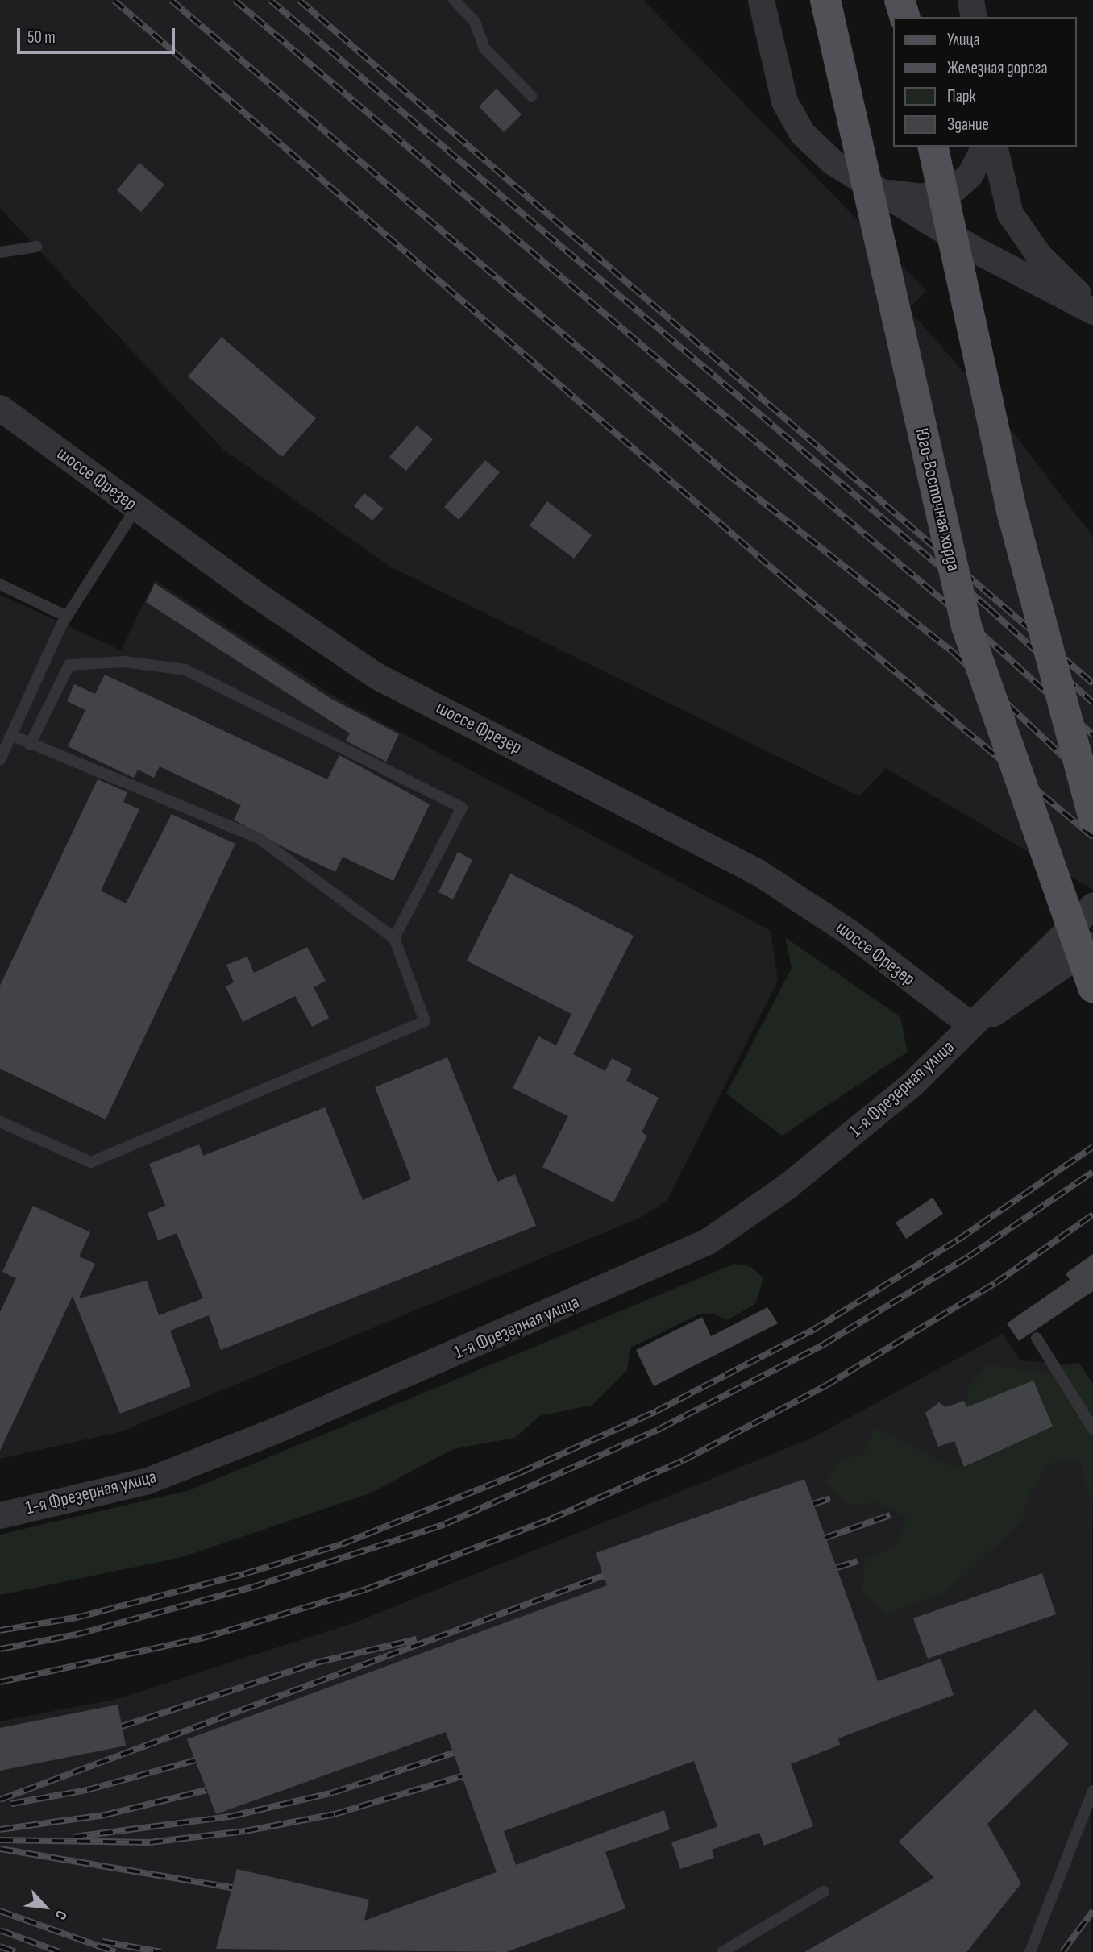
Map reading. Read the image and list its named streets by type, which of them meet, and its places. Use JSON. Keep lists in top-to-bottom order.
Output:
{
  "streets": {
    "main road": ["Юго-Восточная хорда"],
    "street": ["шоссе Фрезер", "1-я Фрезерная улица"]
  },
  "crossings": [
    ["шоссе Фрезер", "1-я Фрезерная улица"]
  ],
  "legend": [
    "Улица",
    "Железная дорога",
    "Парк",
    "Здание"
  ],
  "scale_bar": "50 m",
  "north": "bottom right"
}
